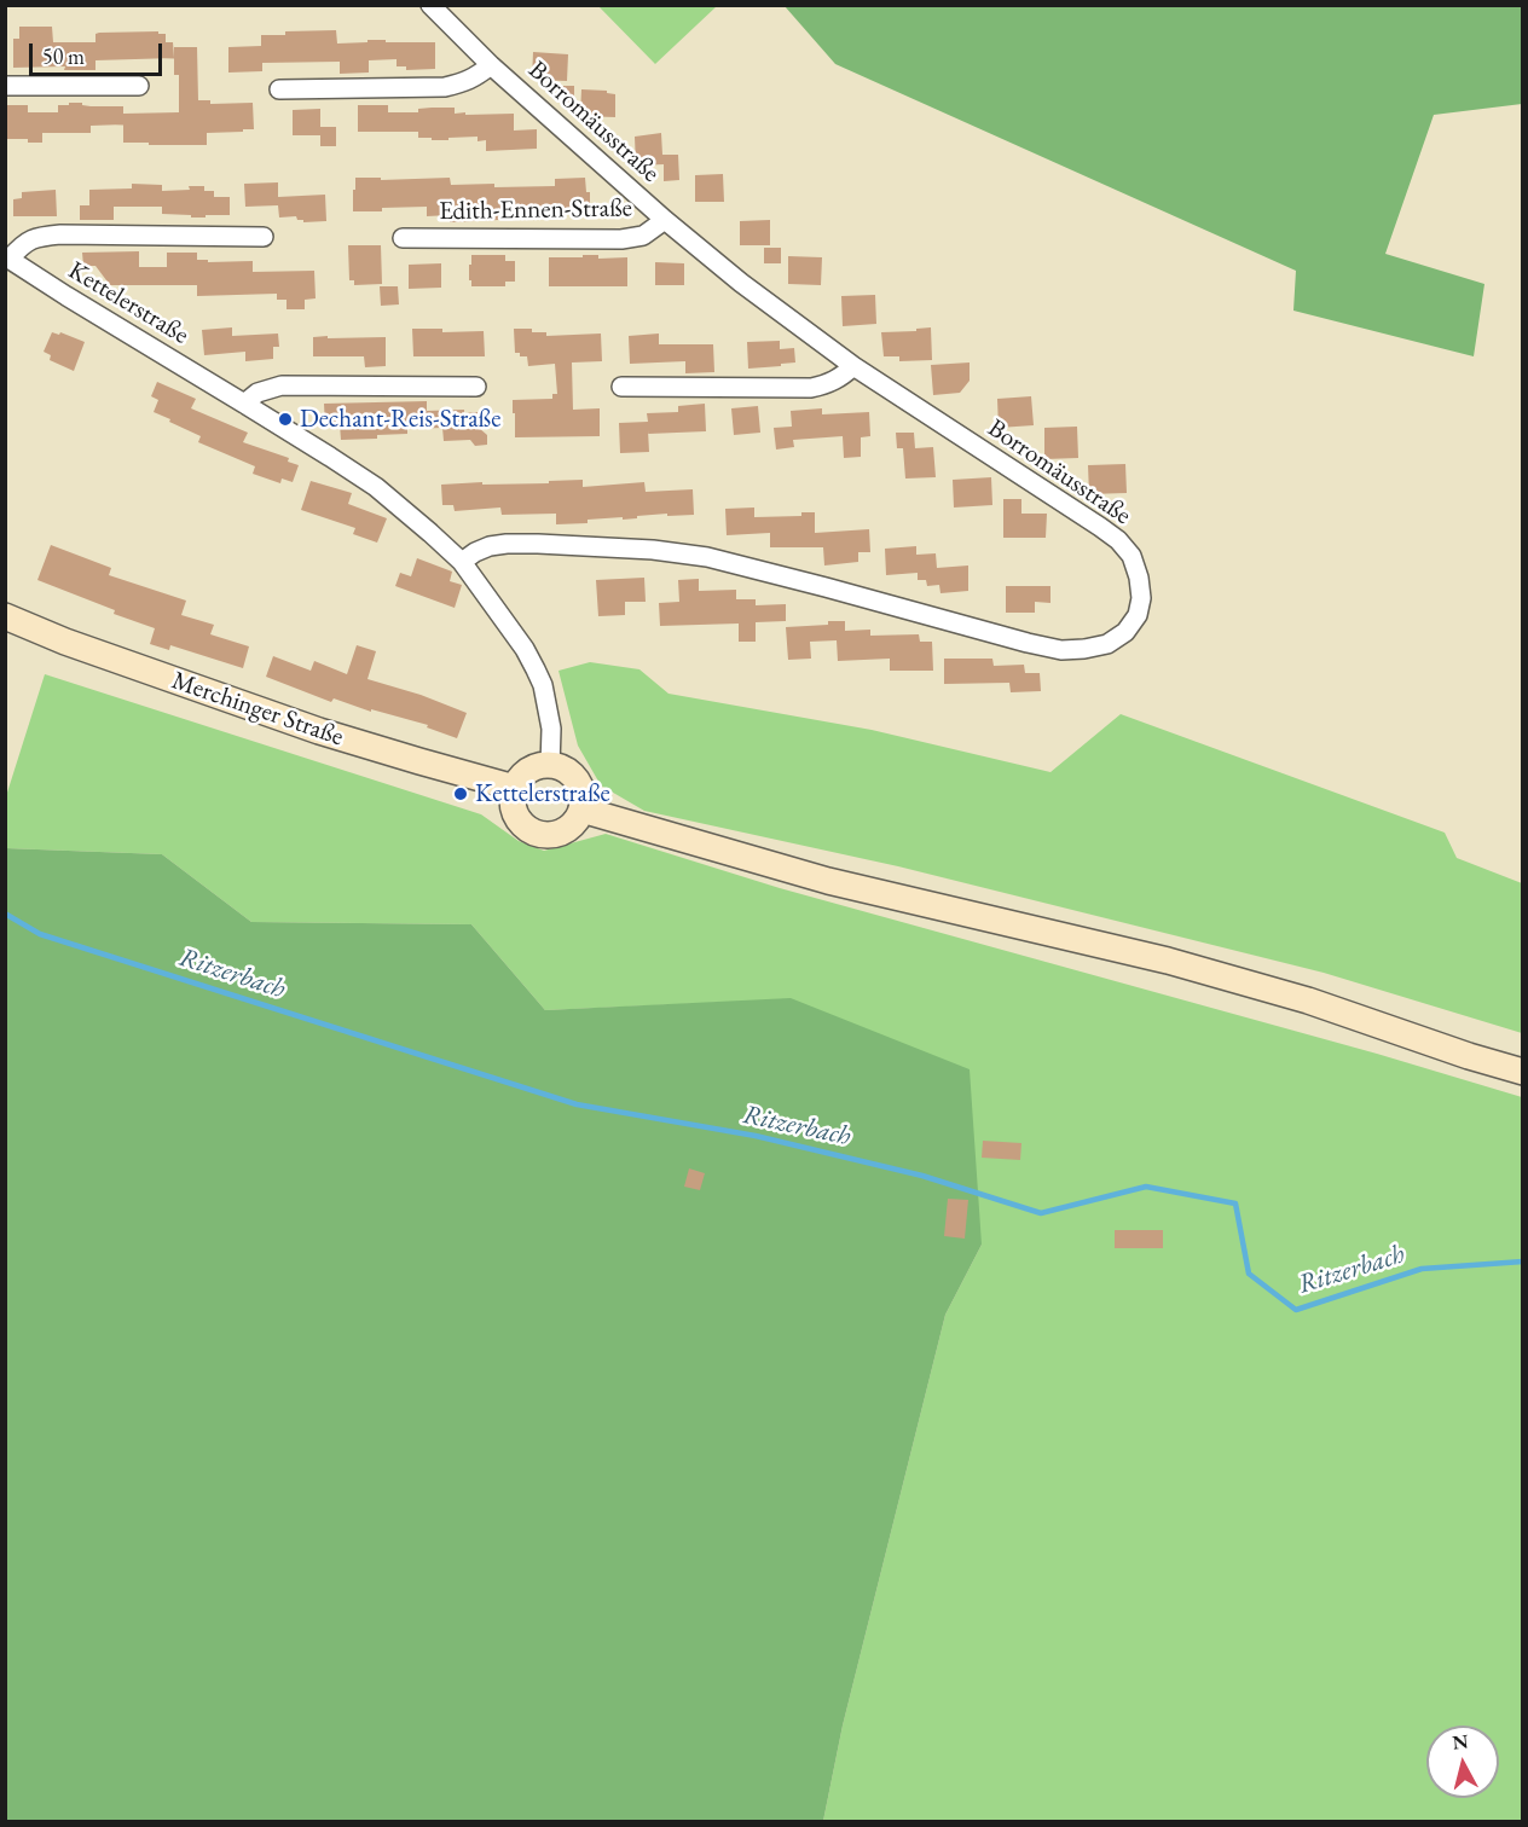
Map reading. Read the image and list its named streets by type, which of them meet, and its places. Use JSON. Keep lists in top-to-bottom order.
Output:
{
  "streets": {
    "street": [
      "Borromäusstraße",
      "Edith-Ennen-Straße",
      "Kettelerstraße",
      "Merchinger Straße"
    ]
  },
  "crossings": [
    ["Borromäusstraße", "Edith-Ennen-Straße"],
    ["Borromäusstraße", "Kettelerstraße"],
    ["Kettelerstraße", "Merchinger Straße"]
  ],
  "water": ["Ritzerbach"],
  "places": ["Dechant-Reis-Straße", "Kettelerstraße"],
  "scale_bar": "50 m",
  "north": "top"
}
